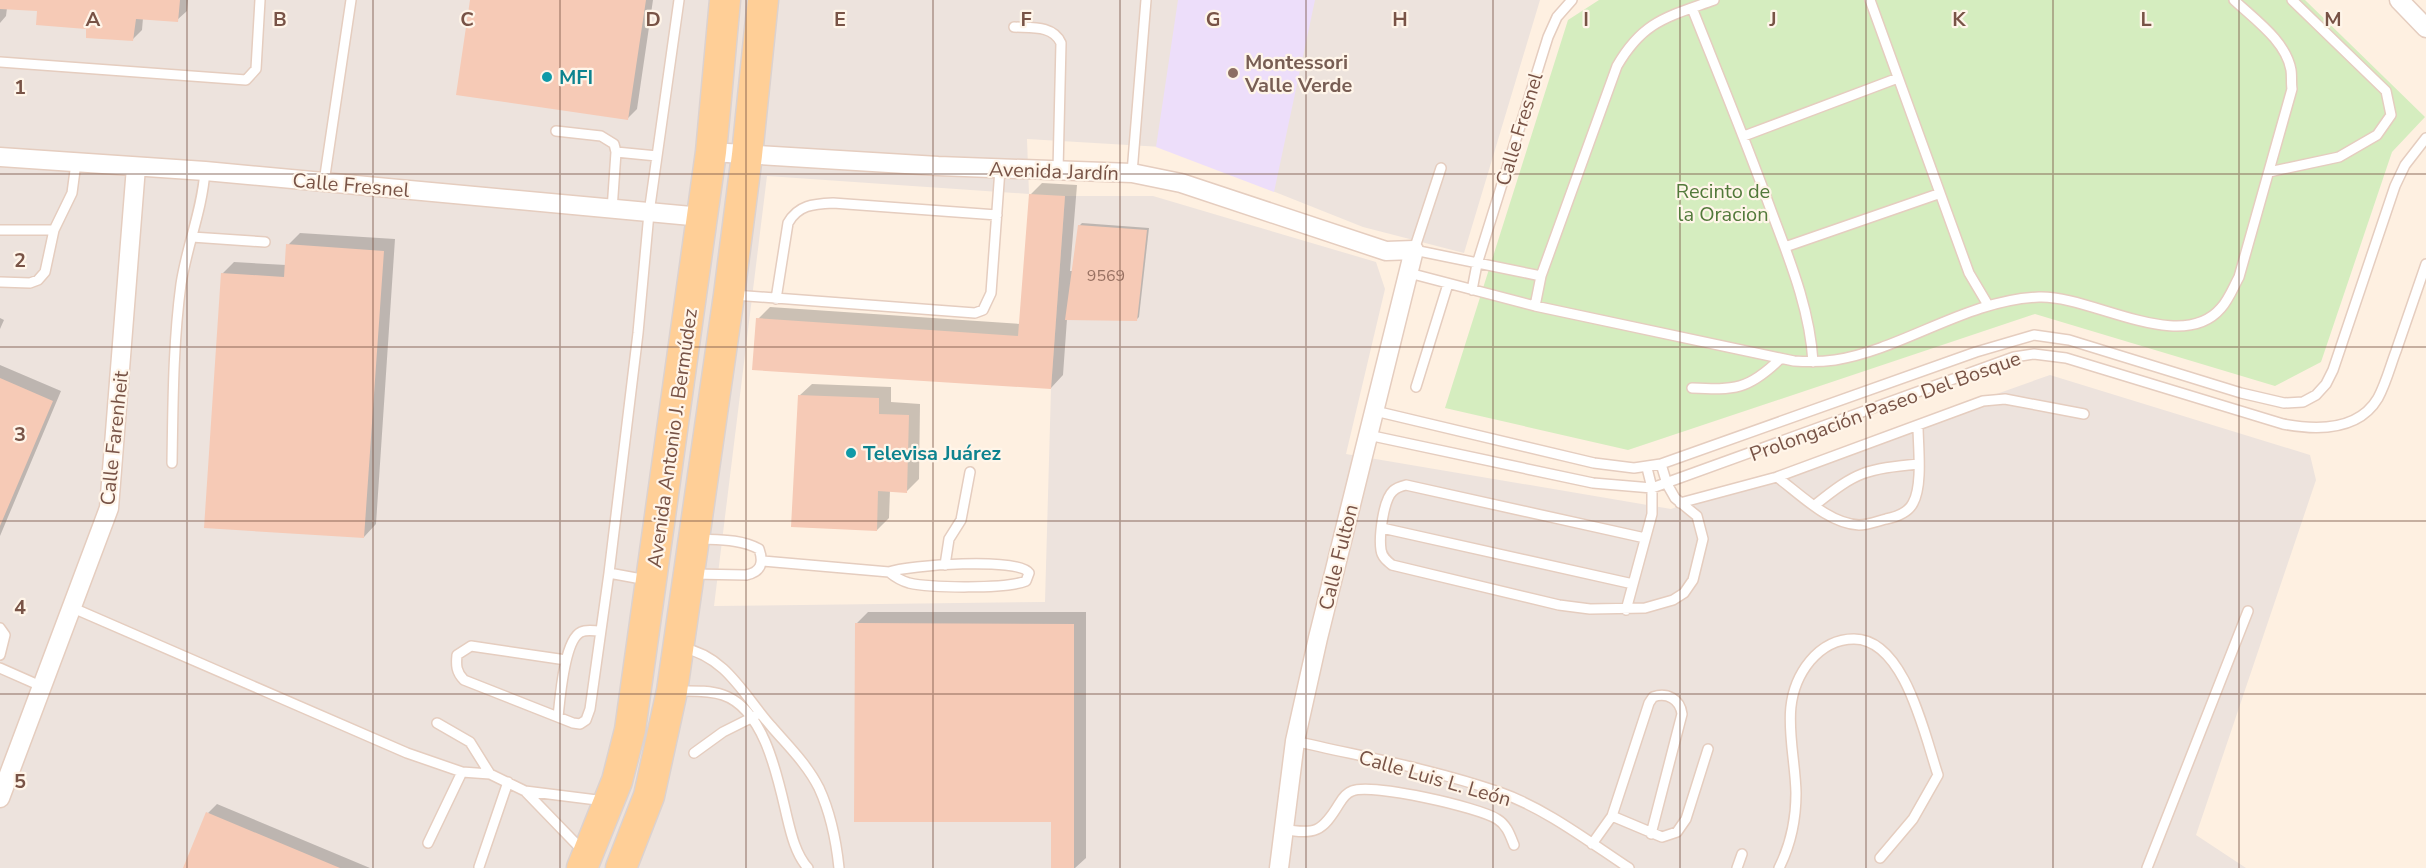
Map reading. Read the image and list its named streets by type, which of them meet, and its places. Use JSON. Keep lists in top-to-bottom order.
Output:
{
  "streets": {
    "main road": ["Avenida Antonio J. Bermúdez"],
    "street": [
      "Calle Fresnel",
      "Avenida Jardín",
      "Calle Farenheit",
      "Calle Fulton"
    ],
    "lane": ["Prolongación Paseo Del Bosque", "Calle Luis L. León"]
  },
  "crossings": [
    ["Calle Fresnel", "Calle Farenheit"],
    ["Calle Fresnel", "Avenida Antonio J. Bermúdez"],
    ["Avenida Jardín", "Avenida Antonio J. Bermúdez"],
    ["Avenida Jardín", "Calle Fulton"],
    ["Prolongación Paseo Del Bosque", "Calle Fulton"],
    ["Calle Fulton", "Calle Luis L. León"]
  ],
  "parks": ["Recinto de la Oracion"],
  "places": ["Montessori Valle Verde", "MFI", "Televisa Juárez"],
  "house_numbers": ["9569"],
  "grid": {
    "columns": [
      "A",
      "B",
      "C",
      "D",
      "E",
      "F",
      "G",
      "H",
      "I",
      "J",
      "K",
      "L",
      "M"
    ],
    "rows": [
      "1",
      "2",
      "3",
      "4",
      "5"
    ]
  }
}
